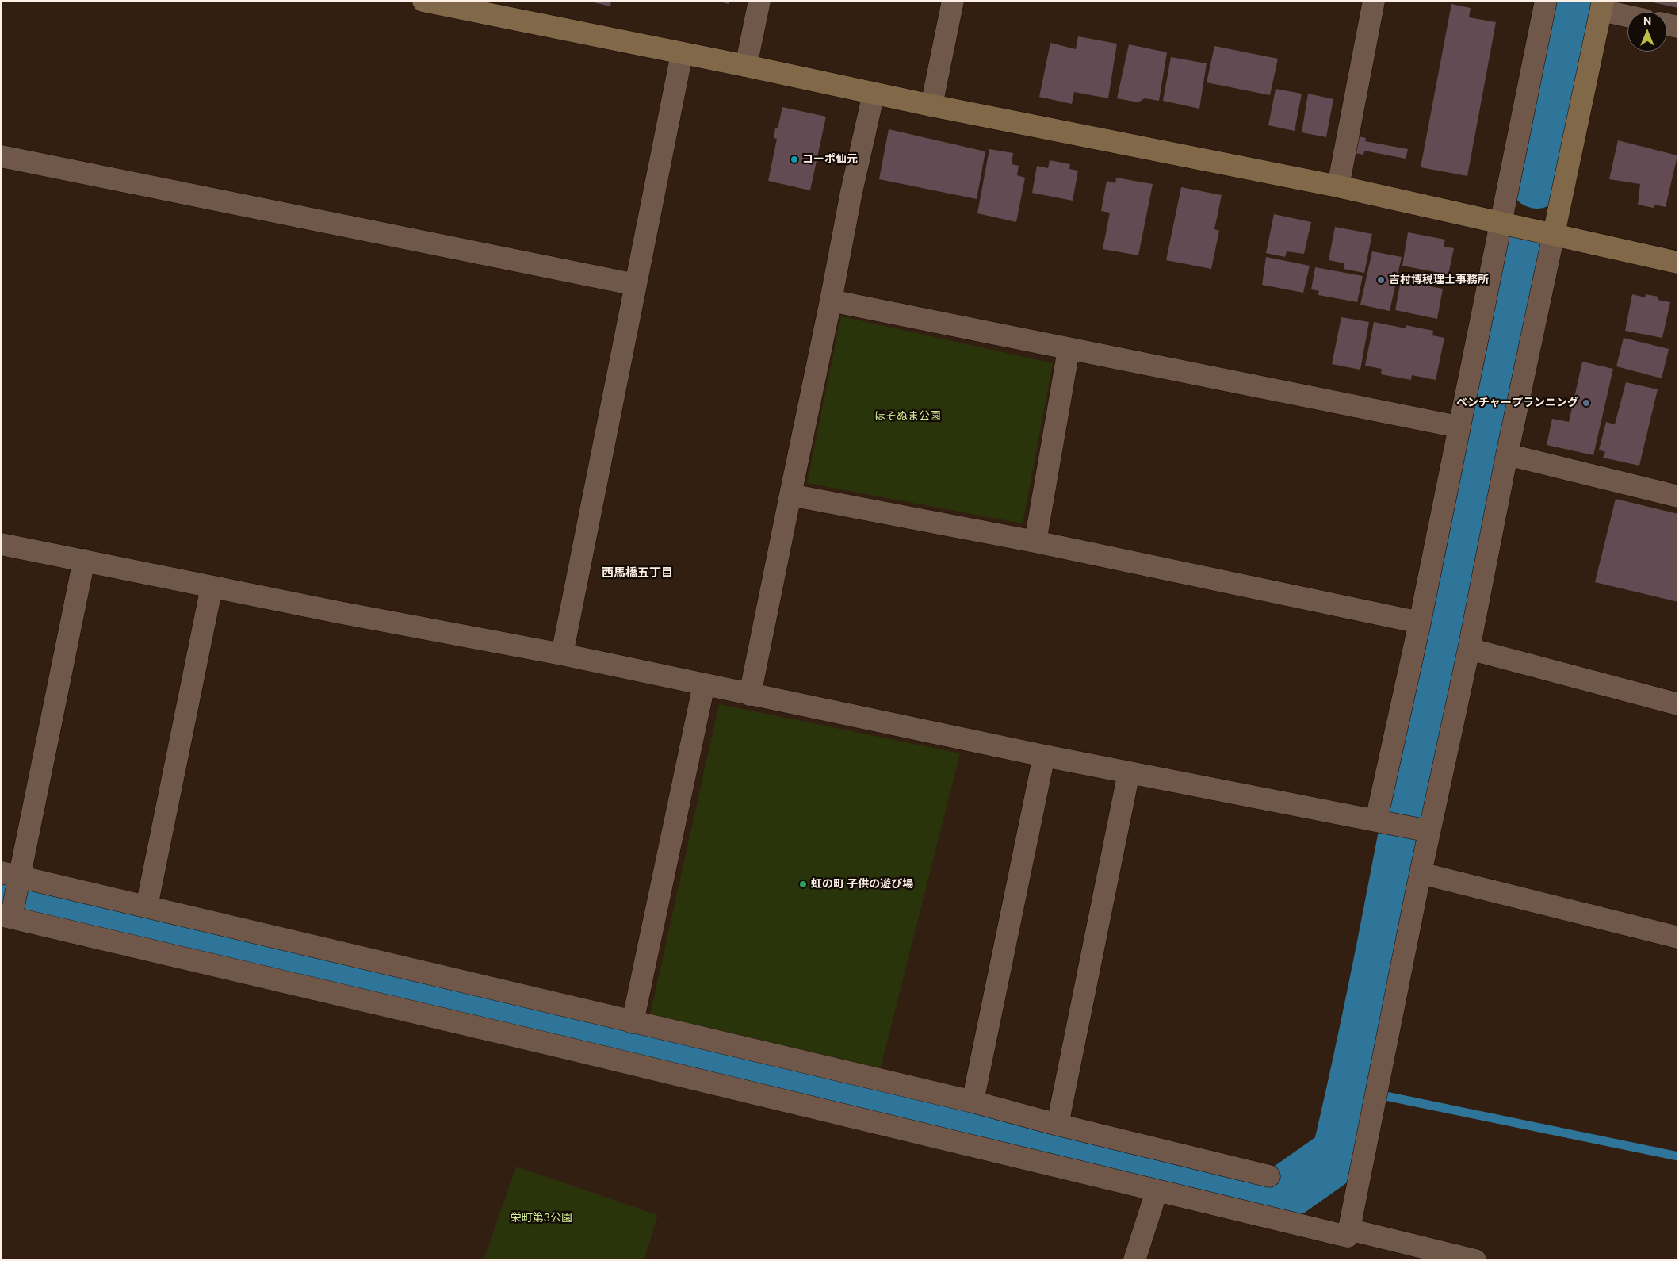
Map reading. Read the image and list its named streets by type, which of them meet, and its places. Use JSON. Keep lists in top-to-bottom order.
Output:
{
  "districts": ["西馬橋五丁目"],
  "parks": ["ほそぬま公園", "栄町第3公園"],
  "places": [
    "コーポ仙元",
    "吉村博税理士事務所",
    "ベンチャープランニング",
    "虹の町 子供の遊び場"
  ],
  "north": "top"
}
